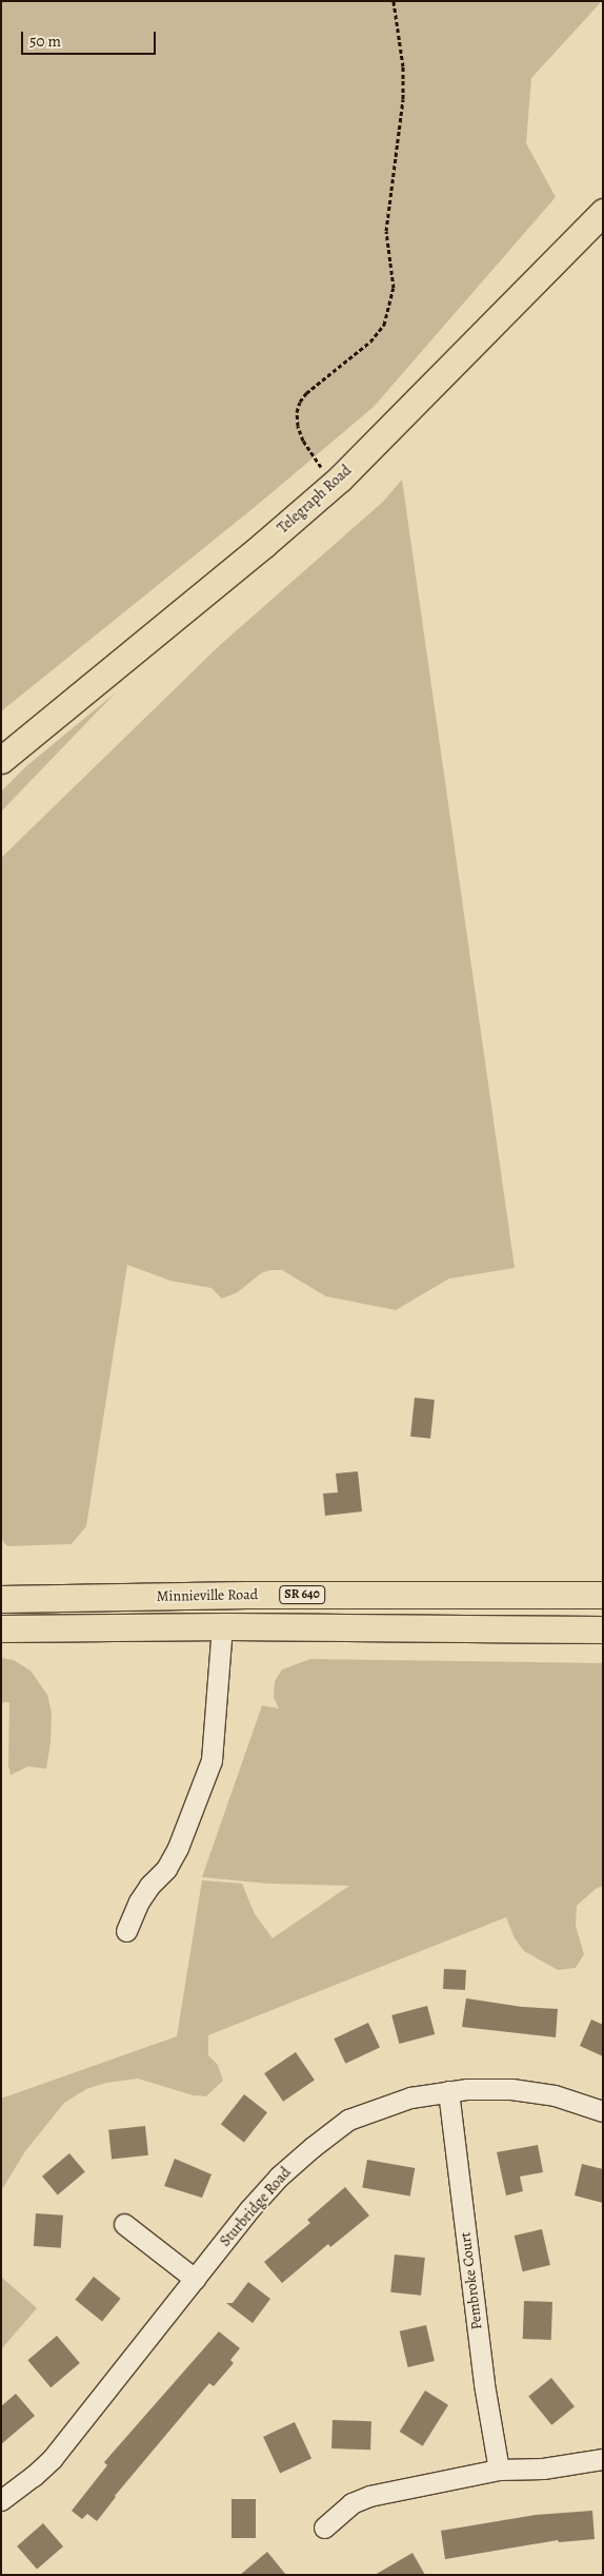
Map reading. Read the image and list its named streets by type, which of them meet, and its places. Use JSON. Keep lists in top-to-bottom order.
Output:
{
  "streets": {
    "main road": ["Telegraph Road", "SR 640", "Minnieville Road"],
    "street": ["Sturbridge Road", "Pembroke Court"]
  },
  "crossings": [
    ["Sturbridge Road", "Pembroke Court"]
  ],
  "scale_bar": "50 m"
}
